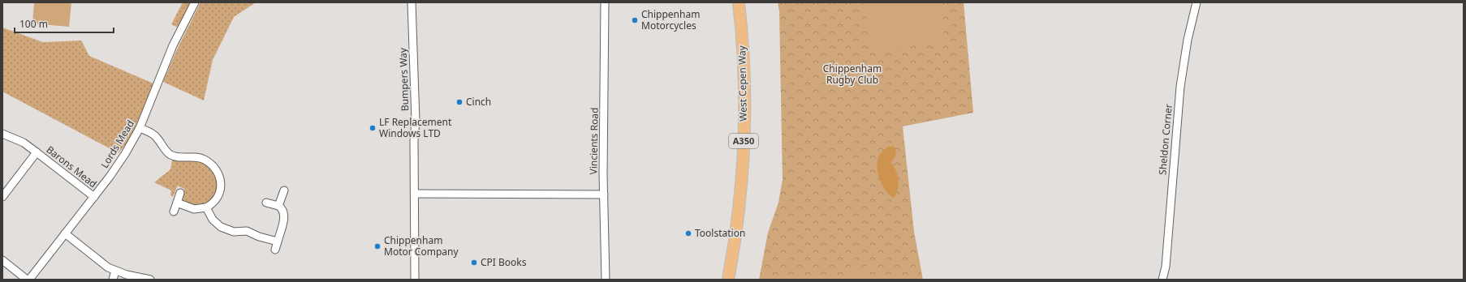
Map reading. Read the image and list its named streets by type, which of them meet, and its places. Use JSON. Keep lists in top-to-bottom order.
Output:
{
  "streets": {
    "highway": ["West Cepen Way", "A350"],
    "street": [
      "Bumpers Way",
      "Sheldon Corner",
      "Vincients Road",
      "Lords Mead",
      "Barons Mead"
    ]
  },
  "crossings": [
    ["Lords Mead", "Barons Mead"]
  ],
  "parks": ["Chippenham Rugby Club"],
  "places": [
    "Chippenham Motorcycles",
    "Cinch",
    "LF Replacement Windows LTD",
    "Toolstation",
    "Chippenham Motor Company",
    "CPI Books"
  ],
  "scale_bar": "100 m"
}
